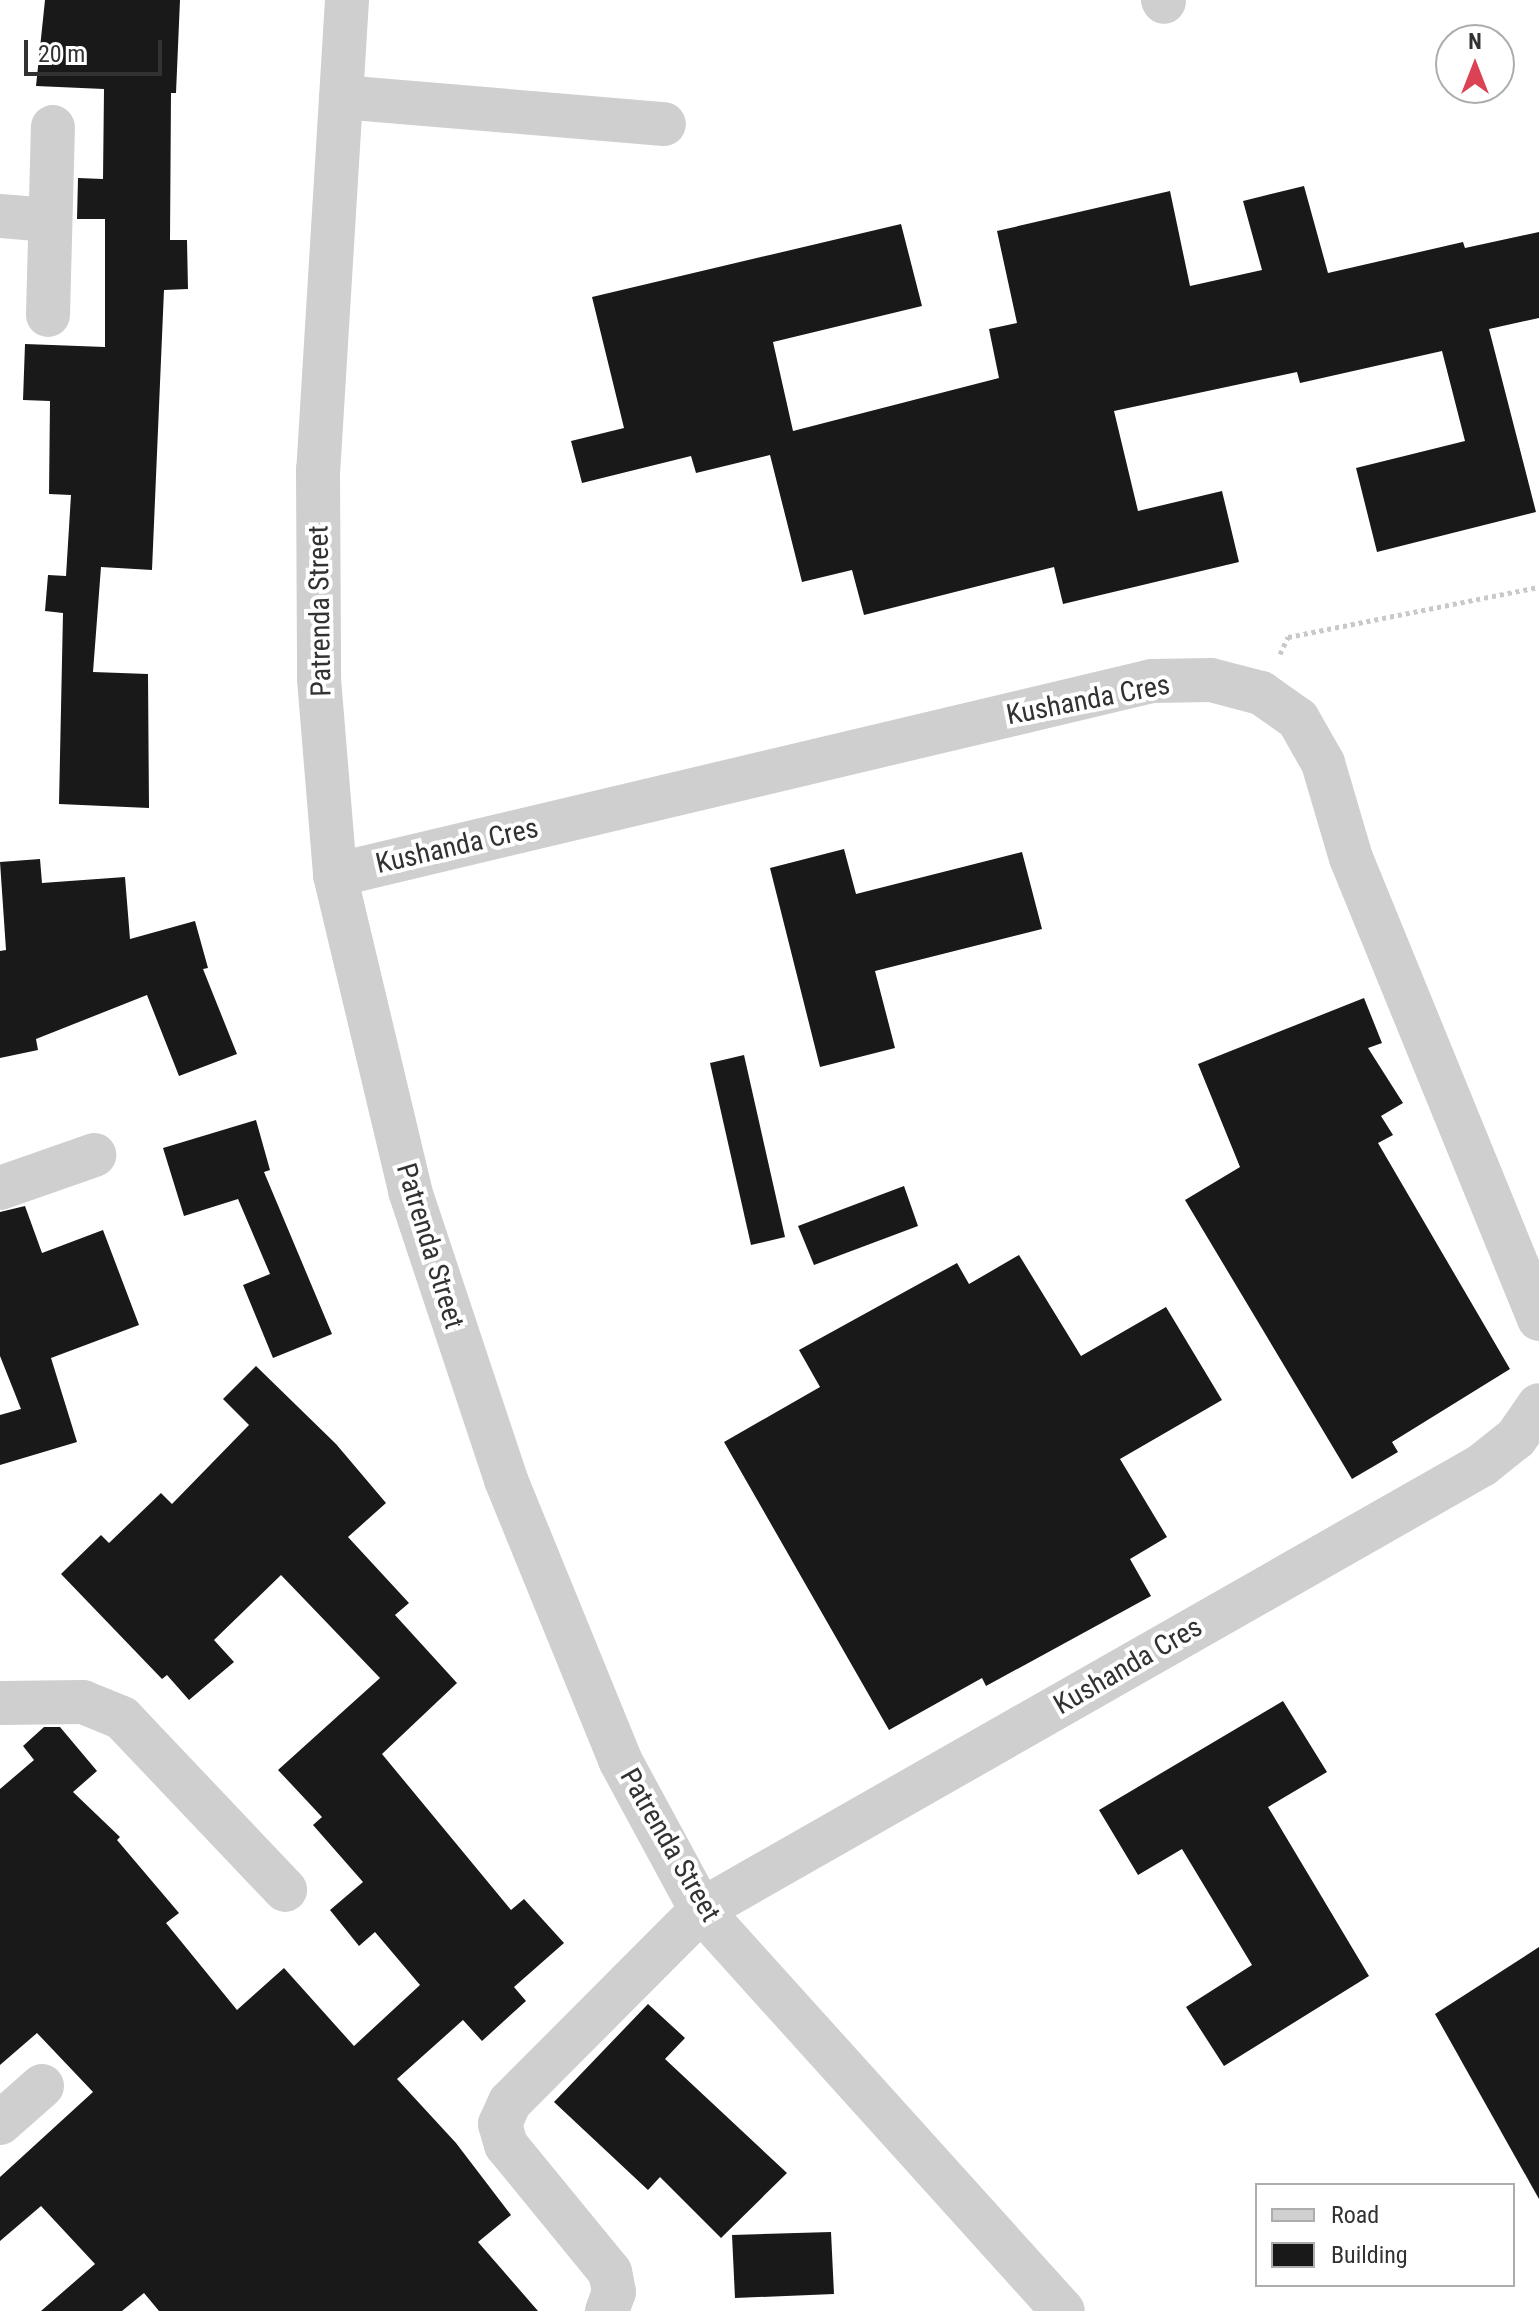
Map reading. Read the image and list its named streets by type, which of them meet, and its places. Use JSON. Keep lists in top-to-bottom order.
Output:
{
  "streets": {
    "street": ["Patrenda Street", "Kushanda Cres"]
  },
  "crossings": [
    ["Patrenda Street", "Kushanda Cres"]
  ],
  "legend": ["Road", "Building"],
  "scale_bar": "20 m",
  "north": "top"
}
